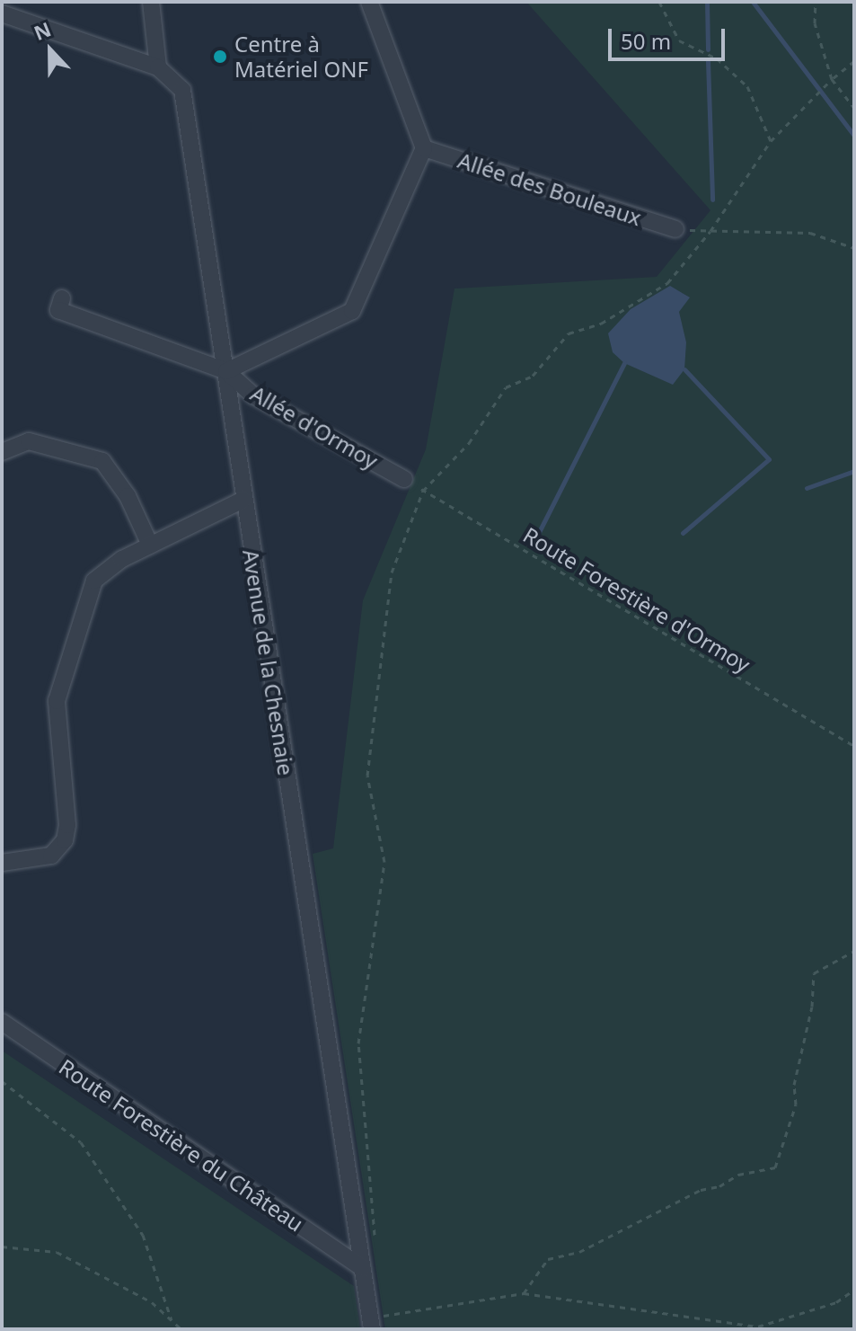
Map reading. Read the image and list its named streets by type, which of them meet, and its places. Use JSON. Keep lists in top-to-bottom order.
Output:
{
  "streets": {
    "street": [
      "Allée des Bouleaux",
      "Allée d'Ormoy",
      "Avenue de la Chesnaie",
      "Route Forestière du Château"
    ],
    "path": ["Route Forestière d'Ormoy"]
  },
  "crossings": [
    ["Allée d'Ormoy", "Route Forestière d'Ormoy"],
    ["Allée d'Ormoy", "Avenue de la Chesnaie"],
    ["Avenue de la Chesnaie", "Route Forestière du Château"]
  ],
  "places": ["Centre à Matériel ONF"],
  "scale_bar": "50 m",
  "north": "top"
}
